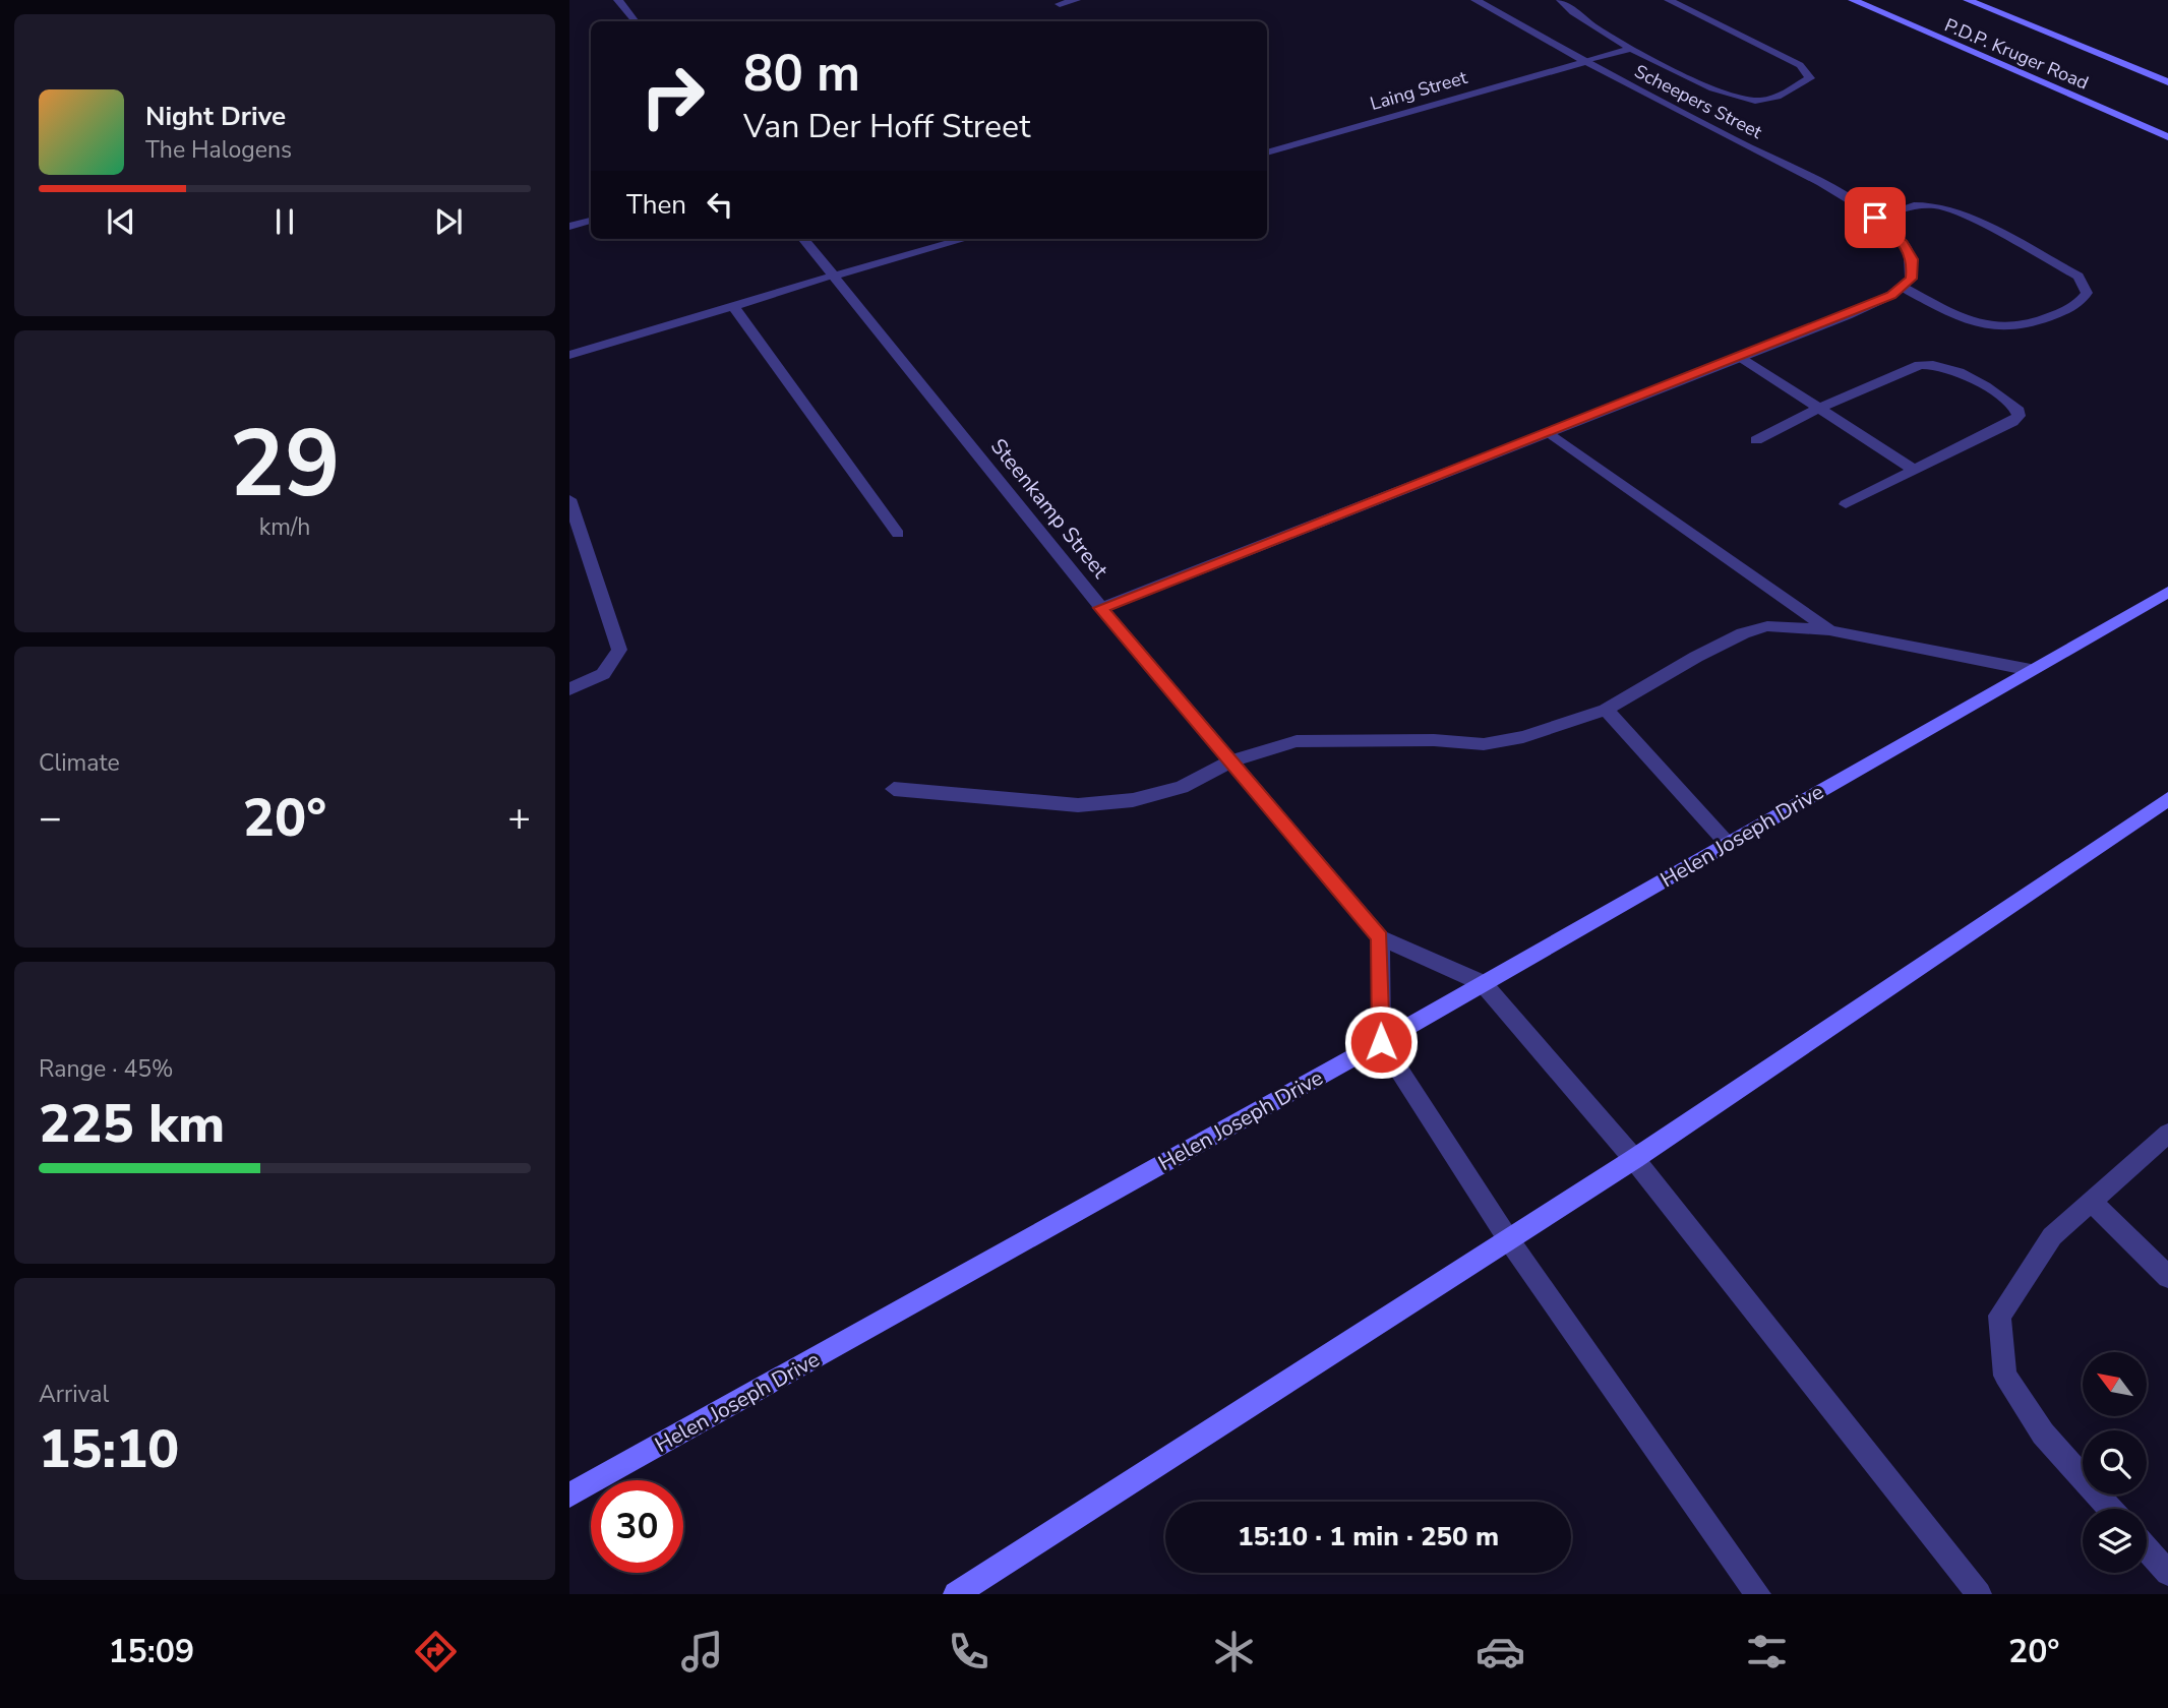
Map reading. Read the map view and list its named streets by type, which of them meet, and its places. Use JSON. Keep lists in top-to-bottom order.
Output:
{
  "streets": {
    "street": [
      "P.D.P. Kruger Road",
      "Laing Street",
      "Scheepers Street",
      "Steenkamp Street",
      "Helen Joseph Drive"
    ]
  },
  "crossings": [
    ["Laing Street", "Scheepers Street"],
    ["Steenkamp Street", "Helen Joseph Drive"]
  ],
  "north": "top left",
  "page": {
    "turn": ["80 m", "Van Der Hoff Street"],
    "song": ["Night Drive", "The Halogens"],
    "then": "Then",
    "tile": [
      ["29", "km/h"],
      "Climate",
      ["Range · 45%", "225 km"],
      ["Arrival", "15:10"]
    ],
    "heat": ["−", "20°", "+"],
    "limit": "30",
    "trip": "15:10 · 1 min · 250 m",
    "tabs": ["15:09", "20°"]
  }
}
